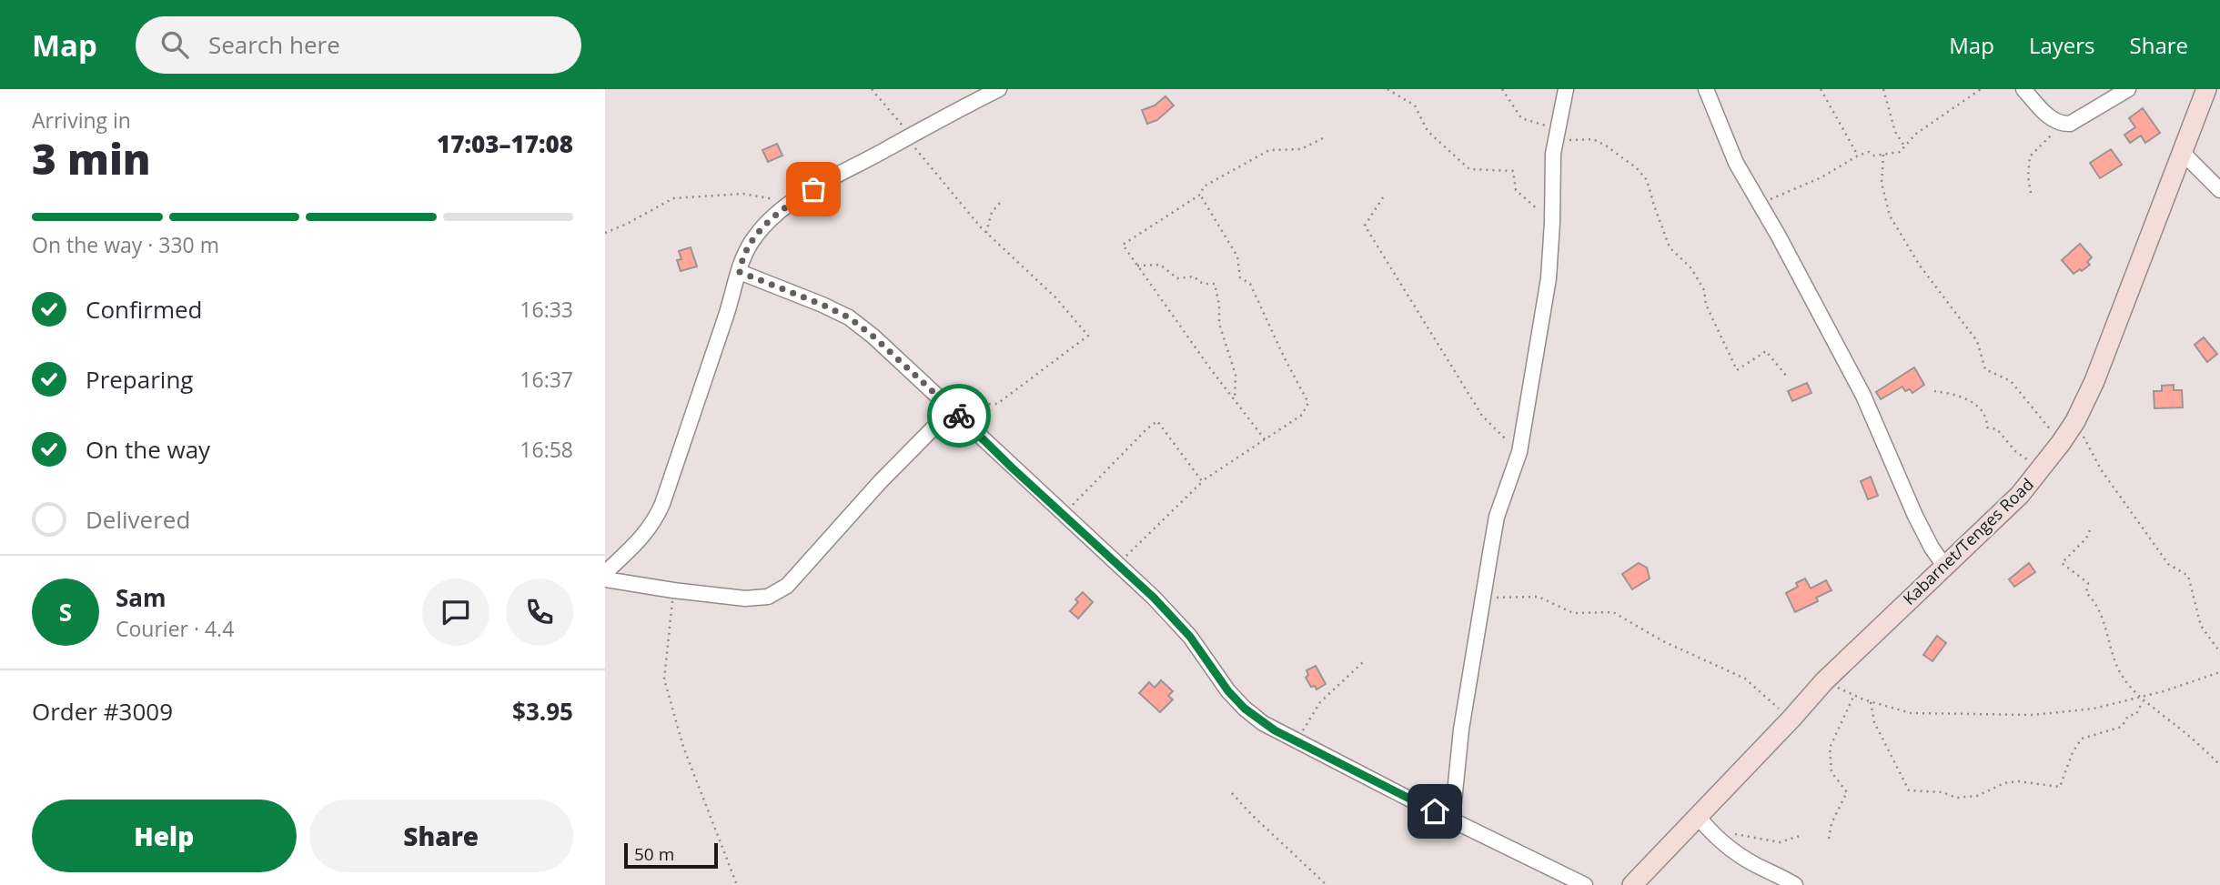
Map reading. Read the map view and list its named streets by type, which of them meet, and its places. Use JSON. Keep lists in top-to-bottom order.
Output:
{
  "streets": {
    "street": ["Kabarnet/Tenges Road"]
  },
  "scale_bar": "50 m",
  "page": {
    "header": "Map",
    "search": "Search here",
    "nav": ["Map", "Layers", "Share"],
    "heading": ["3 min", "Arriving in", "17:03–17:08"],
    "panel": [
      "Sam",
      "Courier · 4.4",
      "Order #3009",
      "$3.95"
    ],
    "bar": "On the way · 330 m",
    "list": [
      ["Confirmed", "16:33"],
      ["Preparing", "16:37"],
      ["On the way", "16:58"],
      "Delivered"
    ],
    "round": "S",
    "buttons": ["Help", "Share"],
    "scale": "50 m"
  }
}
